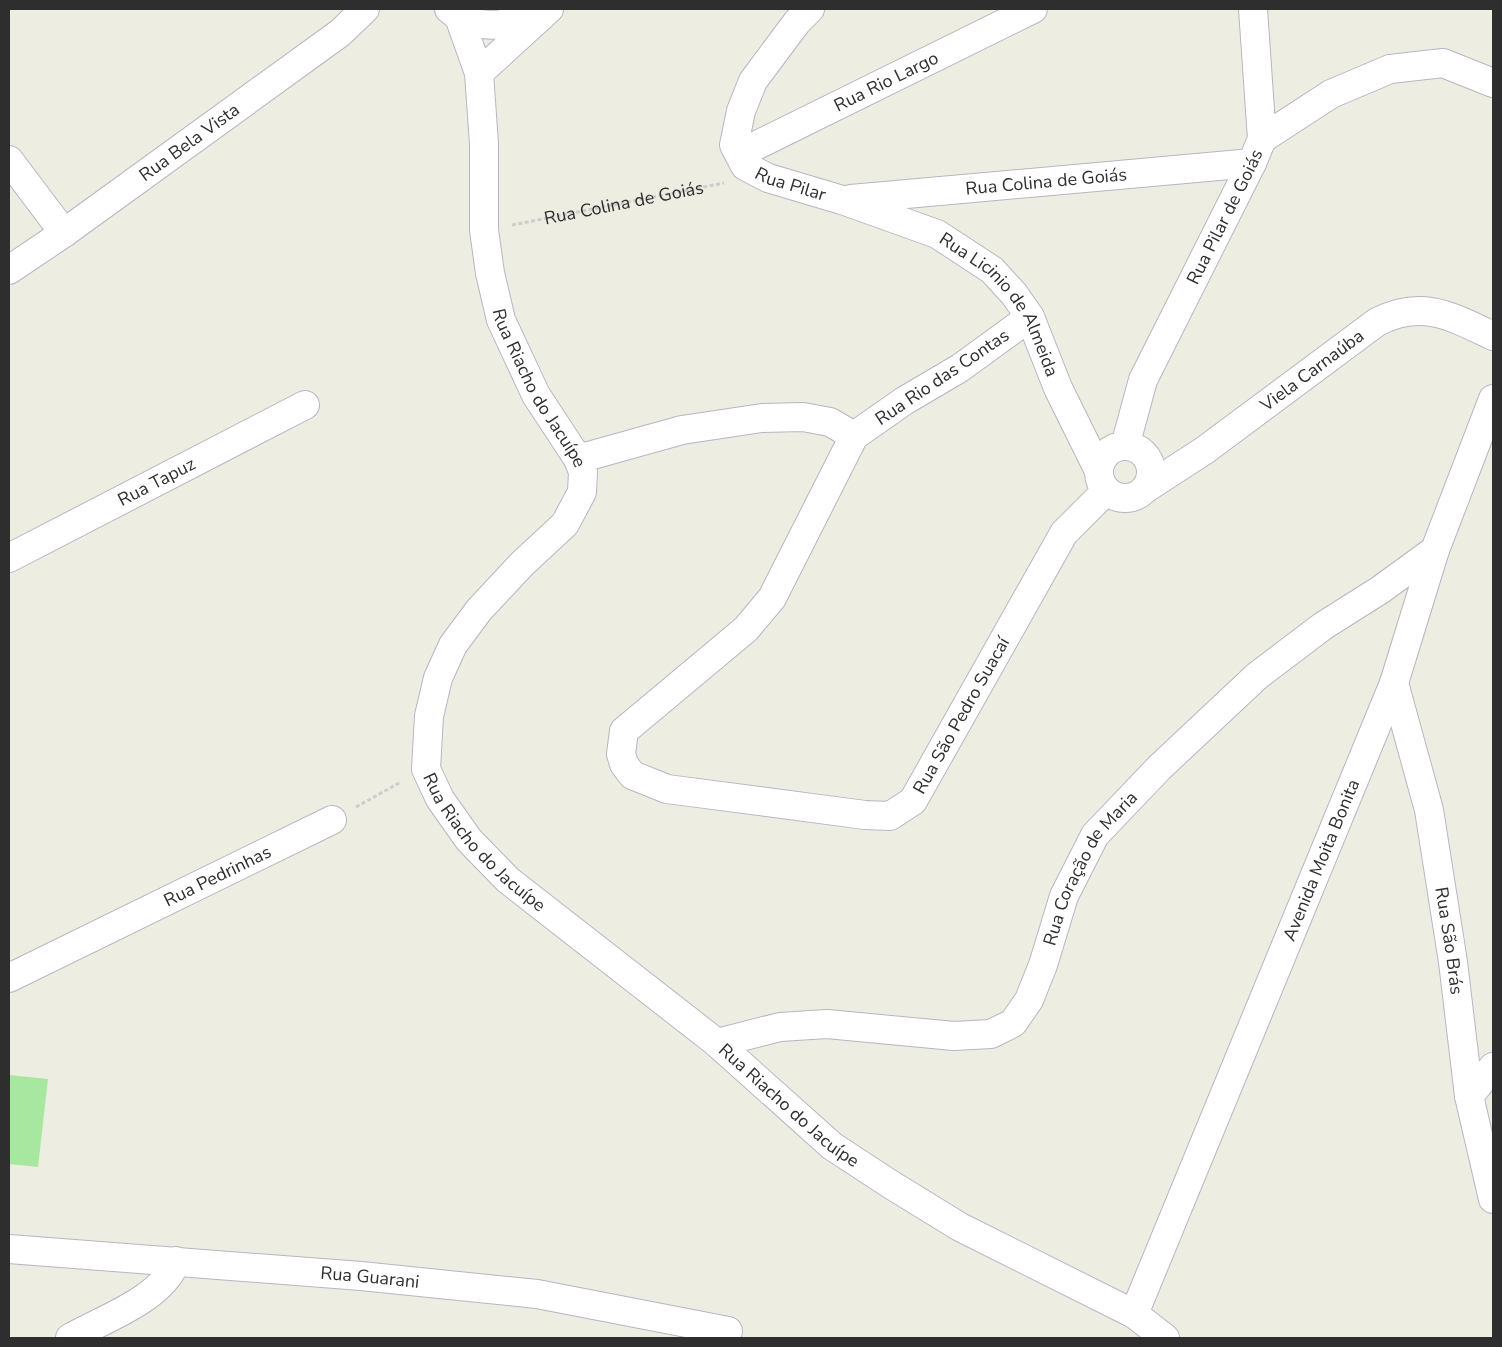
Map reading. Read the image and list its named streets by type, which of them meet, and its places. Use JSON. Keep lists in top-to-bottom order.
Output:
{
  "streets": {
    "street": [
      "Rua Rio Largo",
      "Rua Bela Vista",
      "Rua Colina de Goiás",
      "Rua Pilar",
      "Rua Pilar de Goiás",
      "Rua Licinio de Almeida",
      "Viela Carnaúba",
      "Rua Rio das Contas",
      "Rua Riacho do Jacuípe",
      "Rua Tapuz",
      "Rua São Pedro Suacaí",
      "Avenida Moita Bonita",
      "Rua Coração de Maria",
      "Rua Pedrinhas",
      "Rua São Brás",
      "Rua Guarani"
    ]
  },
  "crossings": [
    ["Rua Rio Largo", "Rua Pilar"],
    ["Rua Colina de Goiás", "Rua Pilar"],
    ["Rua Colina de Goiás", "Rua Pilar de Goiás"],
    ["Rua Colina de Goiás", "Rua Licinio de Almeida"],
    ["Rua Colina de Goiás", "Rua Riacho do Jacuípe"],
    ["Rua Pilar", "Rua Licinio de Almeida"],
    ["Rua Pilar de Goiás", "Rua Licinio de Almeida"],
    ["Rua Pilar de Goiás", "Viela Carnaúba"],
    ["Rua Pilar de Goiás", "Rua São Pedro Suacaí"],
    ["Rua Licinio de Almeida", "Viela Carnaúba"],
    ["Rua Licinio de Almeida", "Rua Rio das Contas"],
    ["Rua Licinio de Almeida", "Rua São Pedro Suacaí"],
    ["Viela Carnaúba", "Rua São Pedro Suacaí"],
    ["Rua Rio das Contas", "Rua São Pedro Suacaí"],
    ["Rua Riacho do Jacuípe", "Avenida Moita Bonita"],
    ["Rua Riacho do Jacuípe", "Rua Coração de Maria"],
    ["Avenida Moita Bonita", "Rua Coração de Maria"],
    ["Avenida Moita Bonita", "Rua São Brás"]
  ]
}
